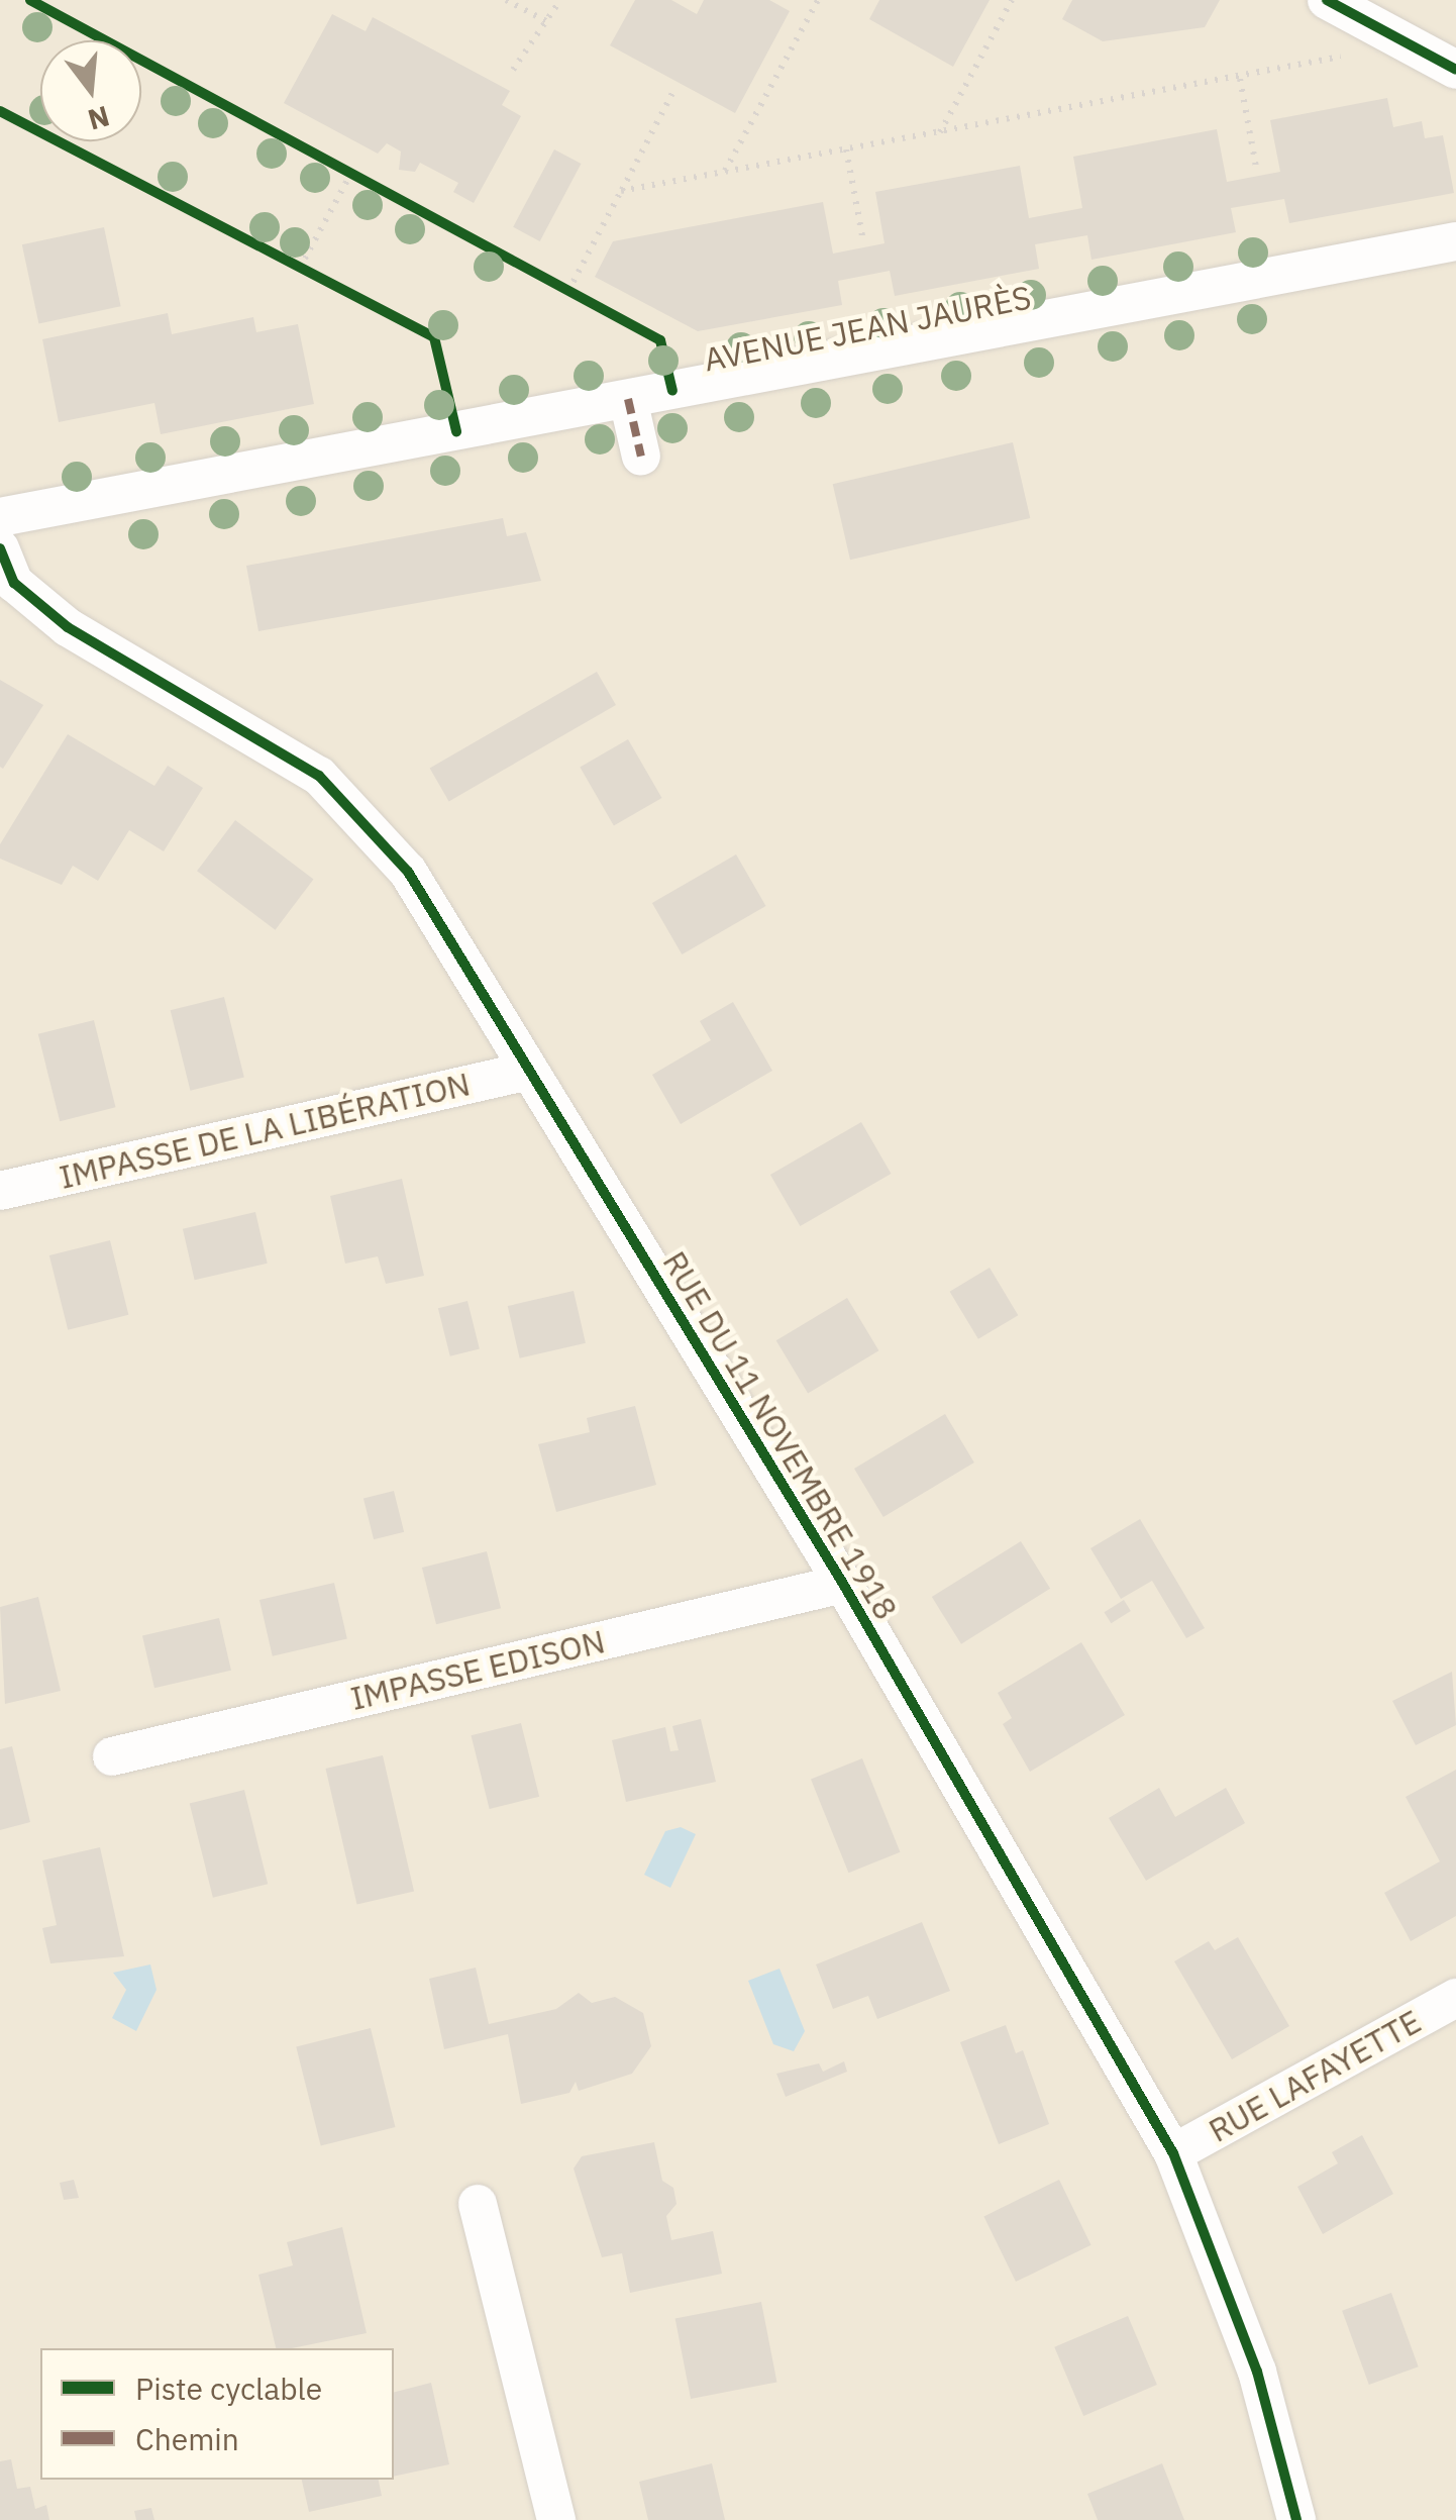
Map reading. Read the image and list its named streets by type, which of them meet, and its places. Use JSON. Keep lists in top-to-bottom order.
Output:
{
  "streets": {
    "street": [
      "AVENUE JEAN JAURÈS",
      "IMPASSE DE LA LIBÉRATION",
      "RUE DU 11 NOVEMBRE 1918",
      "IMPASSE EDISON",
      "RUE LAFAYETTE"
    ]
  },
  "crossings": [
    ["IMPASSE DE LA LIBÉRATION", "RUE DU 11 NOVEMBRE 1918"],
    ["RUE DU 11 NOVEMBRE 1918", "IMPASSE EDISON"],
    ["RUE DU 11 NOVEMBRE 1918", "RUE LAFAYETTE"]
  ],
  "legend": ["Piste cyclable", "Chemin"],
  "north": "bottom"
}
